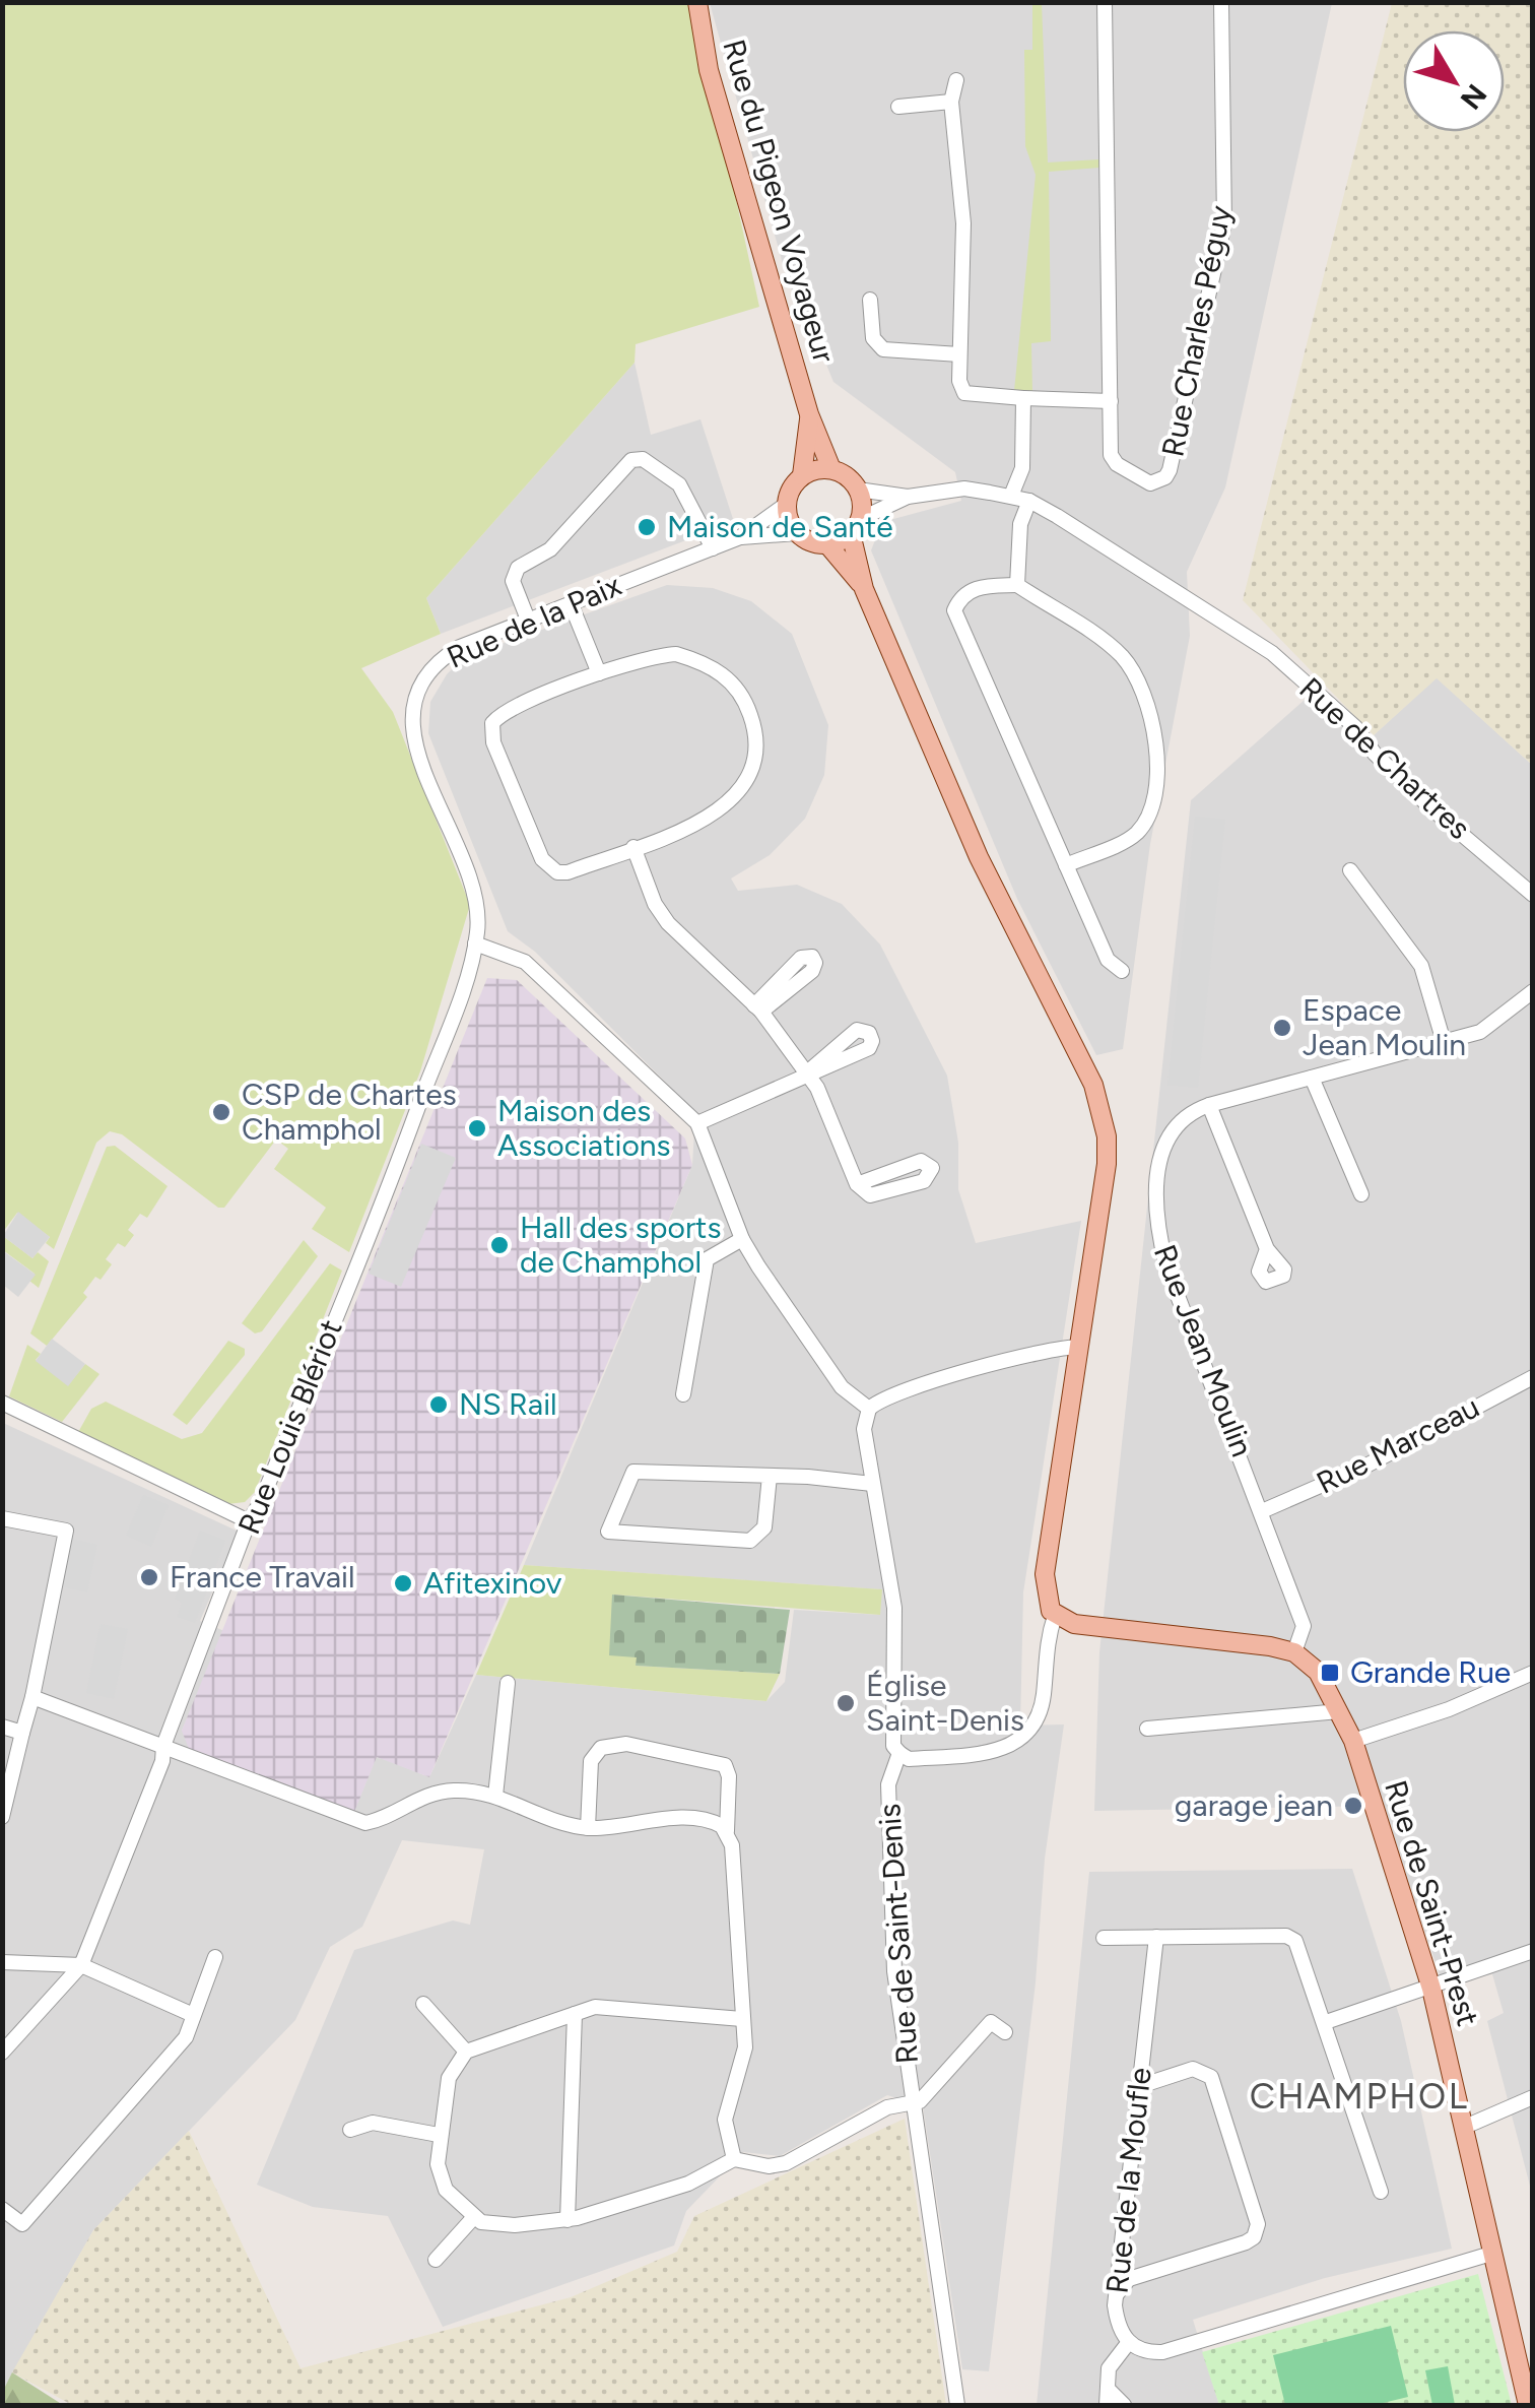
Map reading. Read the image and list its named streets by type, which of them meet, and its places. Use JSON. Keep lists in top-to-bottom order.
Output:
{
  "streets": {
    "main road": ["Rue du Pigeon Voyageur", "Rue de Saint-Prest"],
    "street": [
      "Rue Charles Péguy",
      "Rue de la Paix",
      "Rue de Chartres",
      "Rue Jean Moulin",
      "Rue Louis Blériot",
      "Rue Marceau",
      "Rue de Saint-Denis",
      "Rue de la Moufle"
    ]
  },
  "crossings": [
    ["Rue du Pigeon Voyageur", "Rue de la Paix"],
    ["Rue de la Paix", "Rue Louis Blériot"],
    ["Rue Jean Moulin", "Rue Marceau"],
    ["Rue Jean Moulin", "Rue de Saint-Prest"]
  ],
  "districts": ["CHAMPHOL"],
  "places": {
    "other": [
      "Maison de Santé",
      "Espace Jean Moulin",
      "CSP de Chartes Champhol",
      "Maison des Associations",
      "Hall des sports de Champhol",
      "NS Rail",
      "France Travail",
      "Afitexinov",
      "Église Saint-Denis",
      "garage jean"
    ],
    "transit": ["Grande Rue"]
  },
  "north": "bottom right"
}
